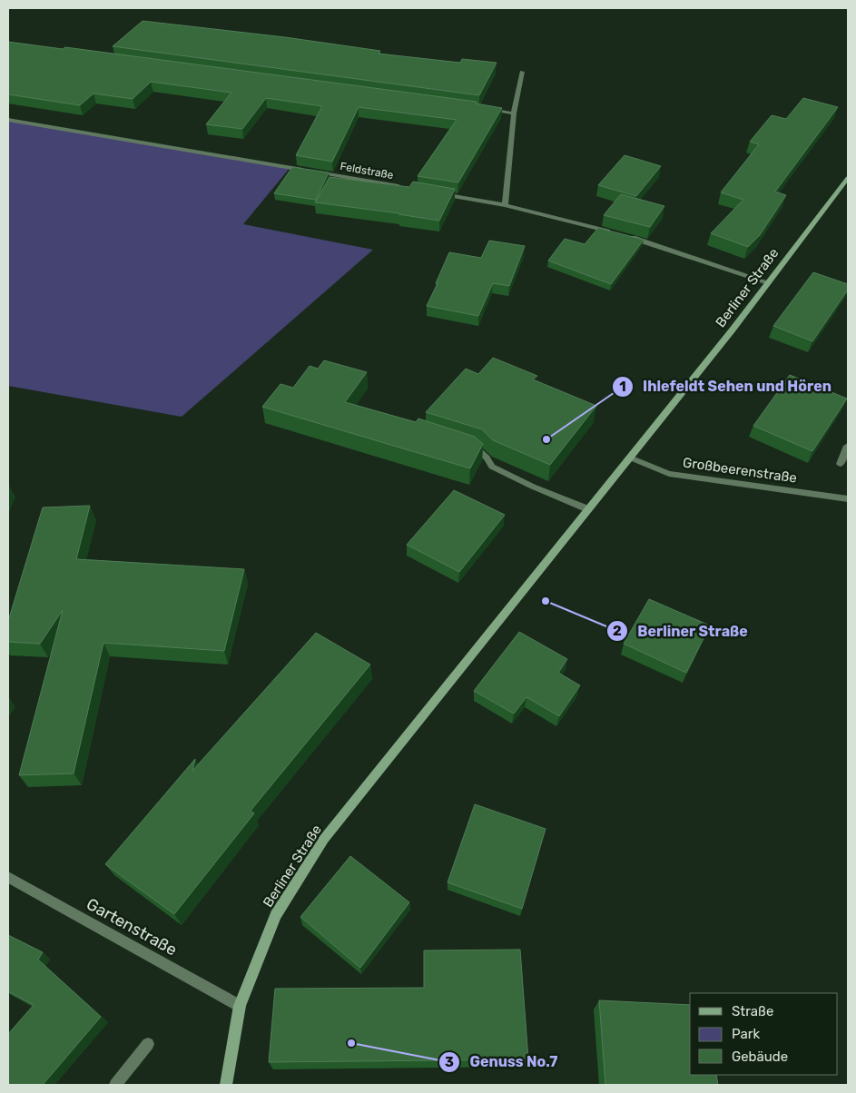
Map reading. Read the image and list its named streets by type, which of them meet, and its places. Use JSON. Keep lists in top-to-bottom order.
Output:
{
  "streets": {
    "main road": ["Berliner Straße"],
    "street": ["Feldstraße", "Großbeerenstraße", "Gartenstraße"]
  },
  "crossings": [
    ["Berliner Straße", "Großbeerenstraße"],
    ["Berliner Straße", "Gartenstraße"]
  ],
  "places": ["Ihlefeldt Sehen und Hören", "Berliner Straße", "Genuss No.7"],
  "legend": ["Straße", "Park", "Gebäude"]
}
